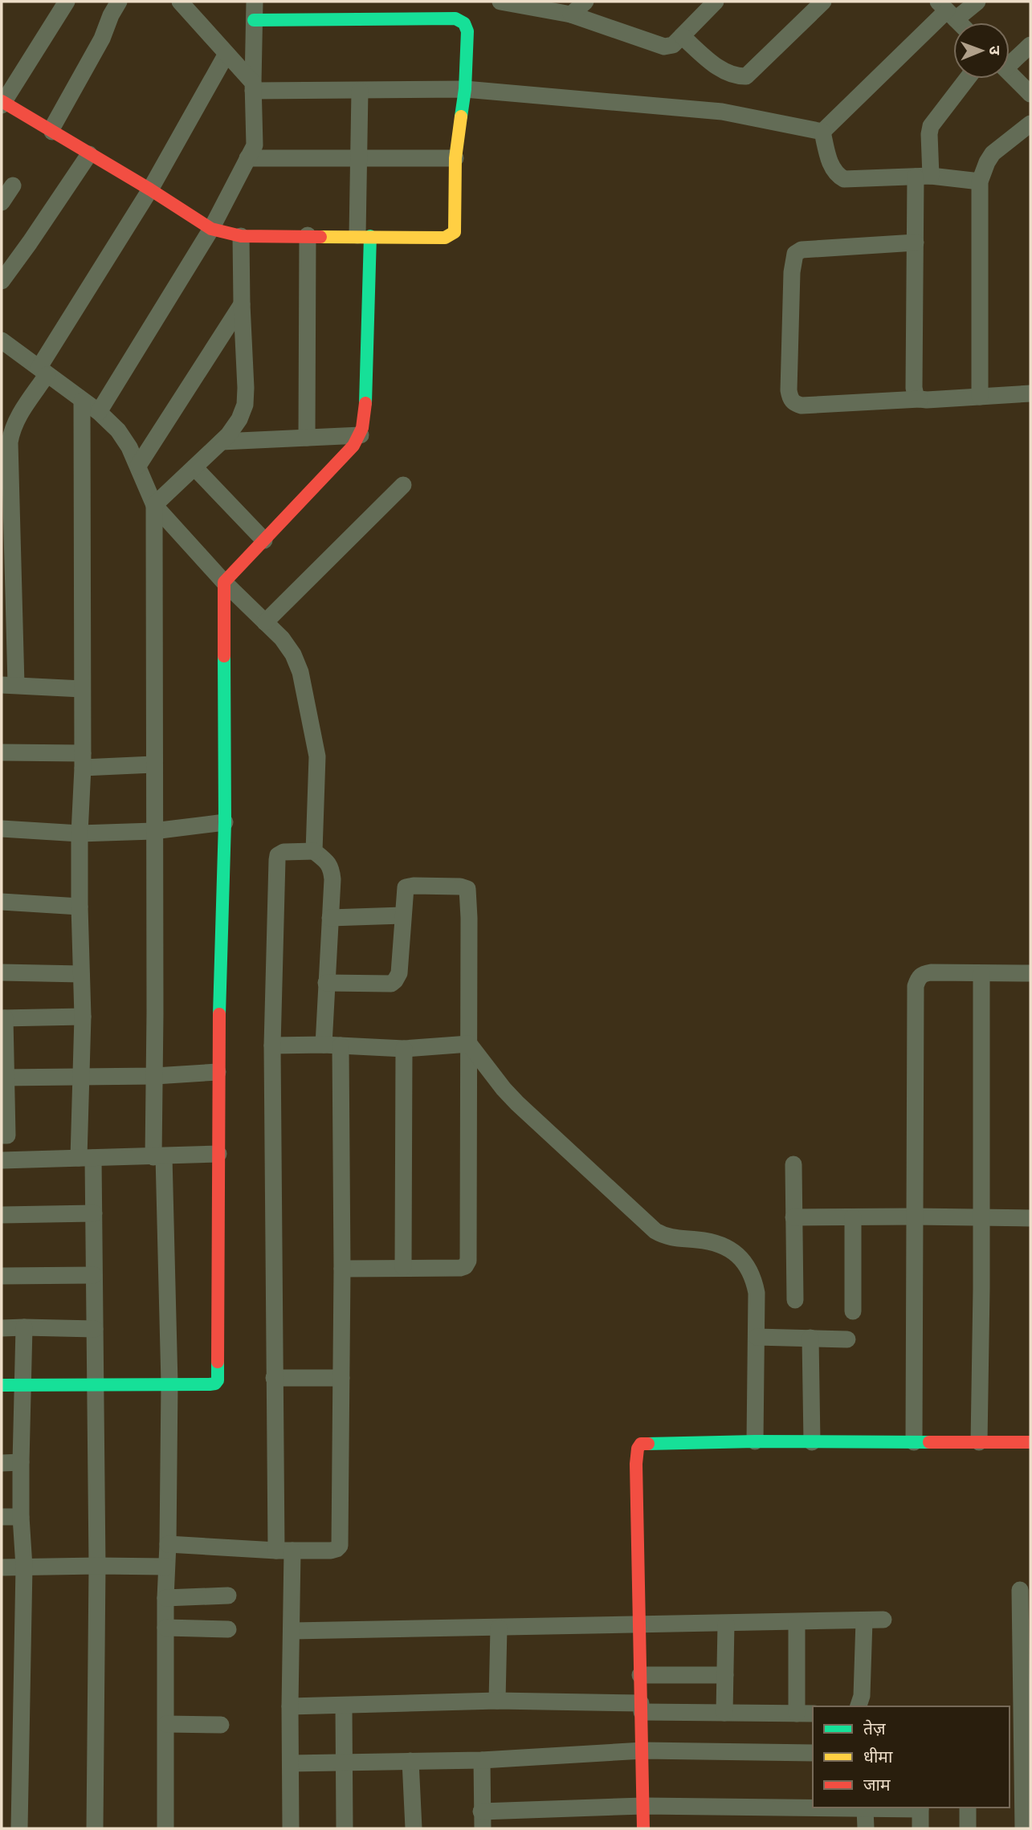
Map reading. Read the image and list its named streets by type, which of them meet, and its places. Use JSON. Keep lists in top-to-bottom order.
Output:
{
  "legend": ["तेज़", "धीमा", "जाम"],
  "north": "right"
}
